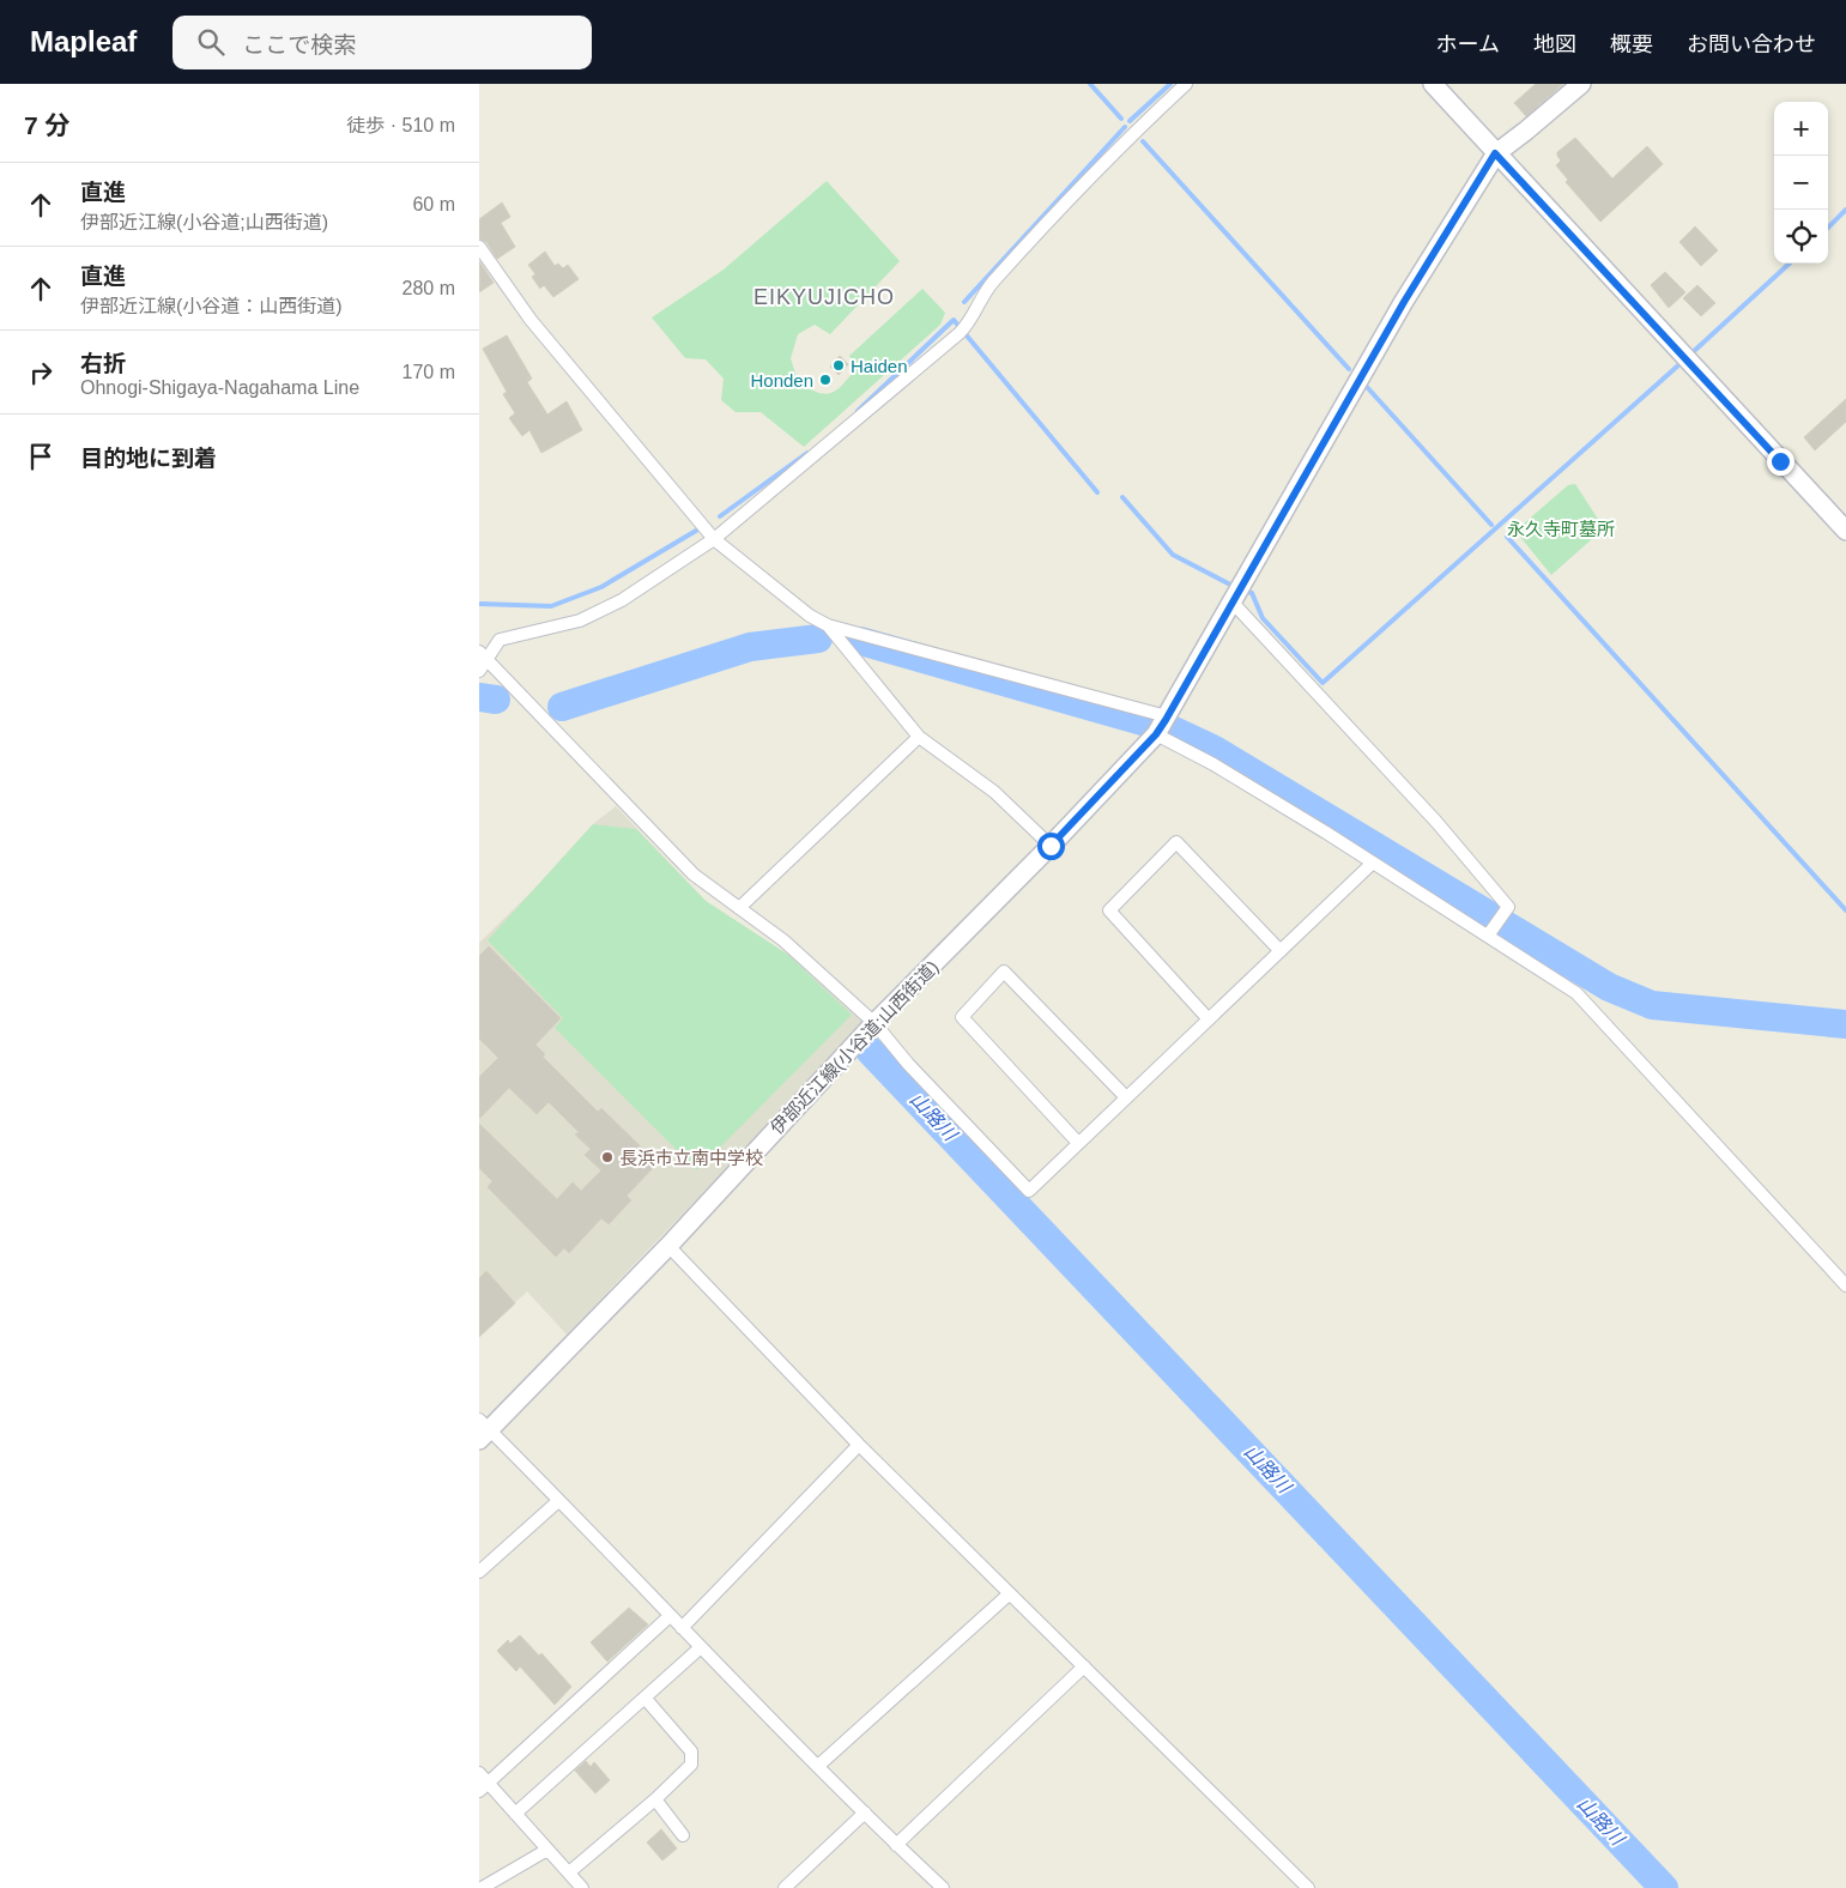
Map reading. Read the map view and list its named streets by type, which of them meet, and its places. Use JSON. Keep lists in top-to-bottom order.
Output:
{
  "streets": {
    "main road": ["伊部近江線(小谷道;山西街道)"]
  },
  "districts": ["EIKYUJICHO"],
  "water": ["山路川"],
  "parks": ["永久寺町墓所"],
  "places": ["Haiden", "Honden", "長浜市立南中学校"],
  "page": {
    "header": "Mapleaf",
    "search": "ここで検索",
    "nav": [
      "ホーム",
      "地図",
      "概要",
      "お問い合わせ"
    ],
    "heading": ["7 分", "徒歩 · 510 m"],
    "map_buttons": ["+", "−"],
    "list": [
      ["直進", "伊部近江線(小谷道;山西街道)", "60 m"],
      ["直進", "伊部近江線(小谷道：山西街道)", "280 m"],
      ["右折", "Ohnogi-Shigaya-Nagahama Line", "170 m"],
      "目的地に到着"
    ]
  }
}
